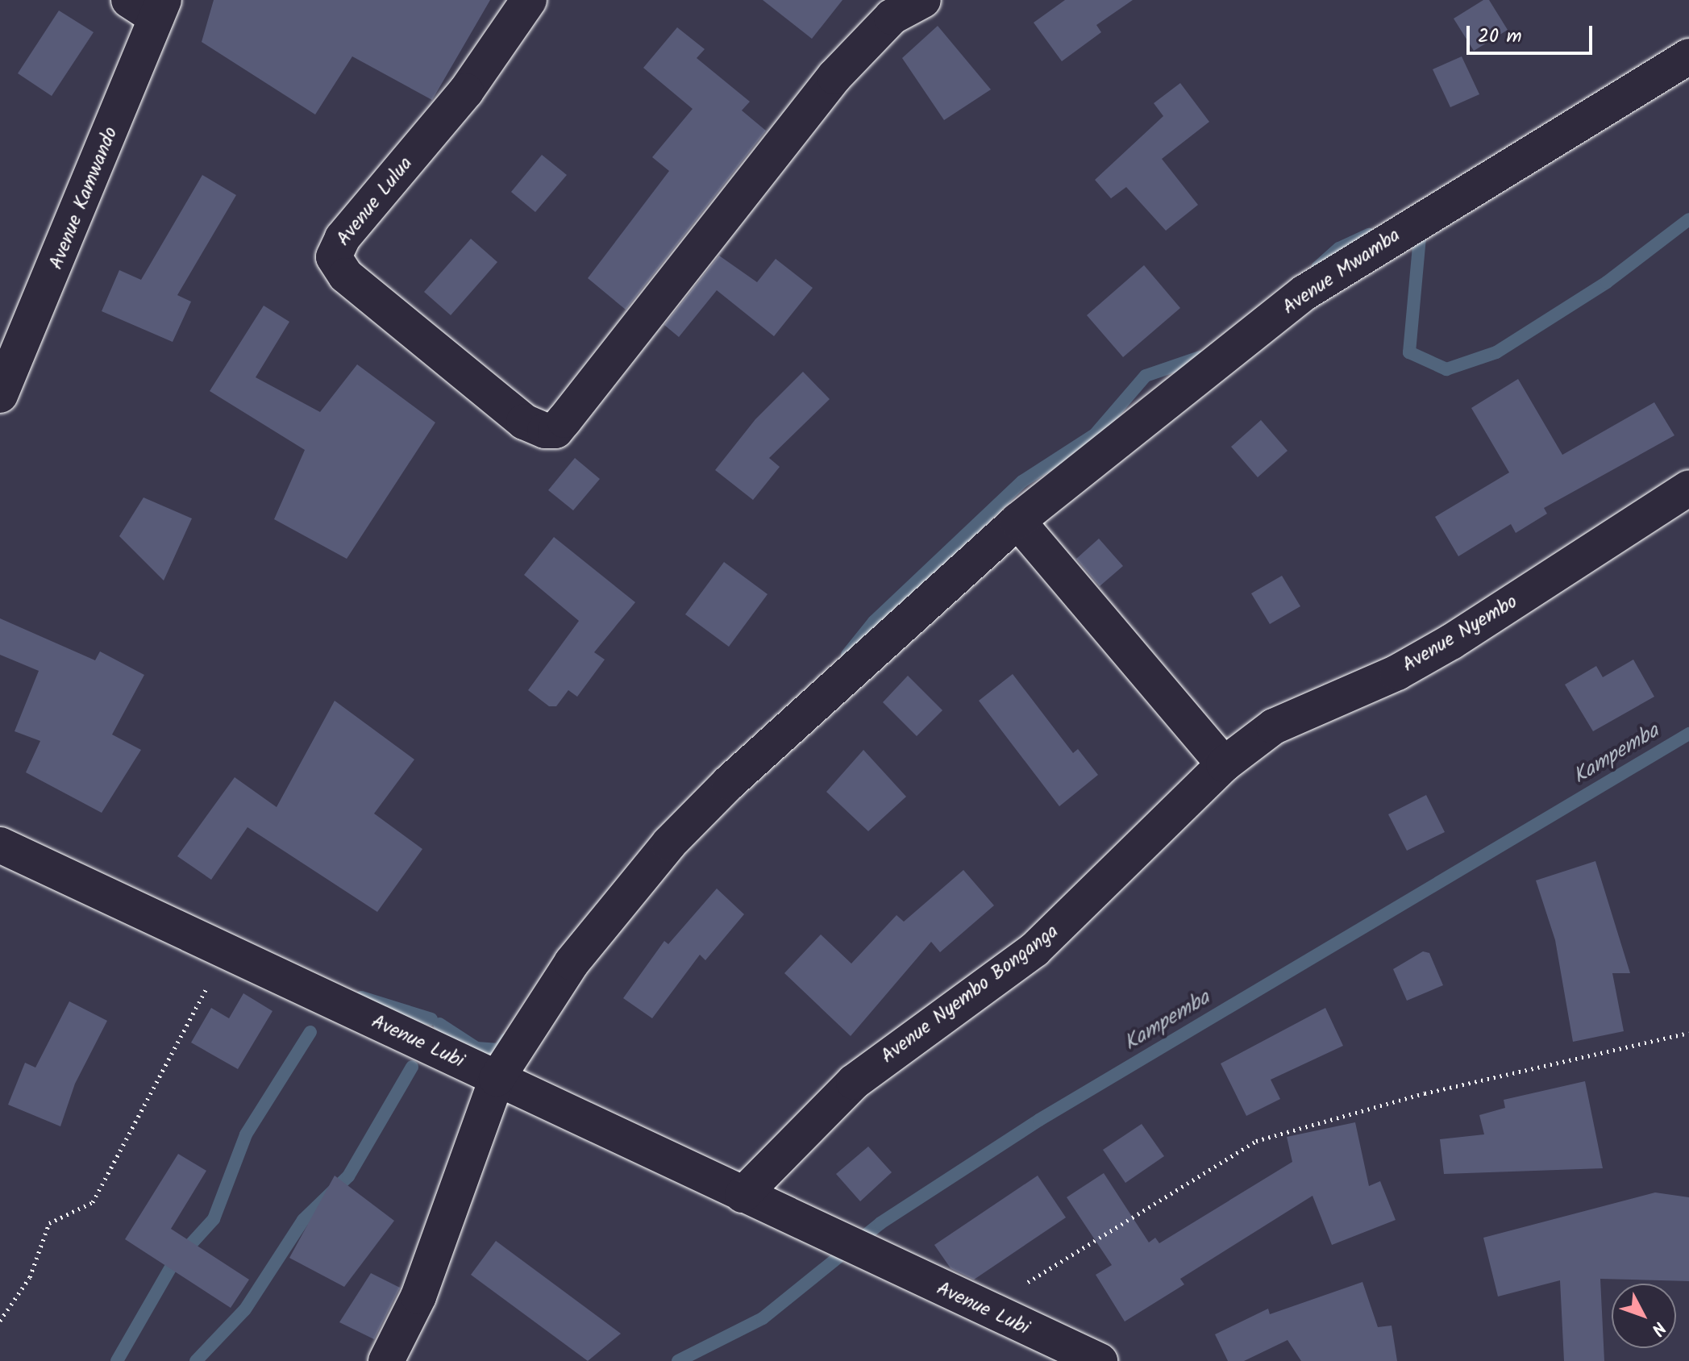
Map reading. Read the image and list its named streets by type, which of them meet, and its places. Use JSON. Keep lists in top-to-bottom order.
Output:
{
  "streets": {
    "street": [
      "Avenue Kamwando",
      "Avenue Lulua",
      "Avenue Mwamba",
      "Avenue Nyembo",
      "Avenue Nyembo Bonganga",
      "Avenue Lubi"
    ]
  },
  "crossings": [
    ["Avenue Mwamba", "Avenue Lubi"],
    ["Avenue Nyembo", "Avenue Nyembo Bonganga"],
    ["Avenue Nyembo Bonganga", "Avenue Lubi"]
  ],
  "water": ["Kampemba"],
  "scale_bar": "20 m",
  "north": "bottom right"
}
